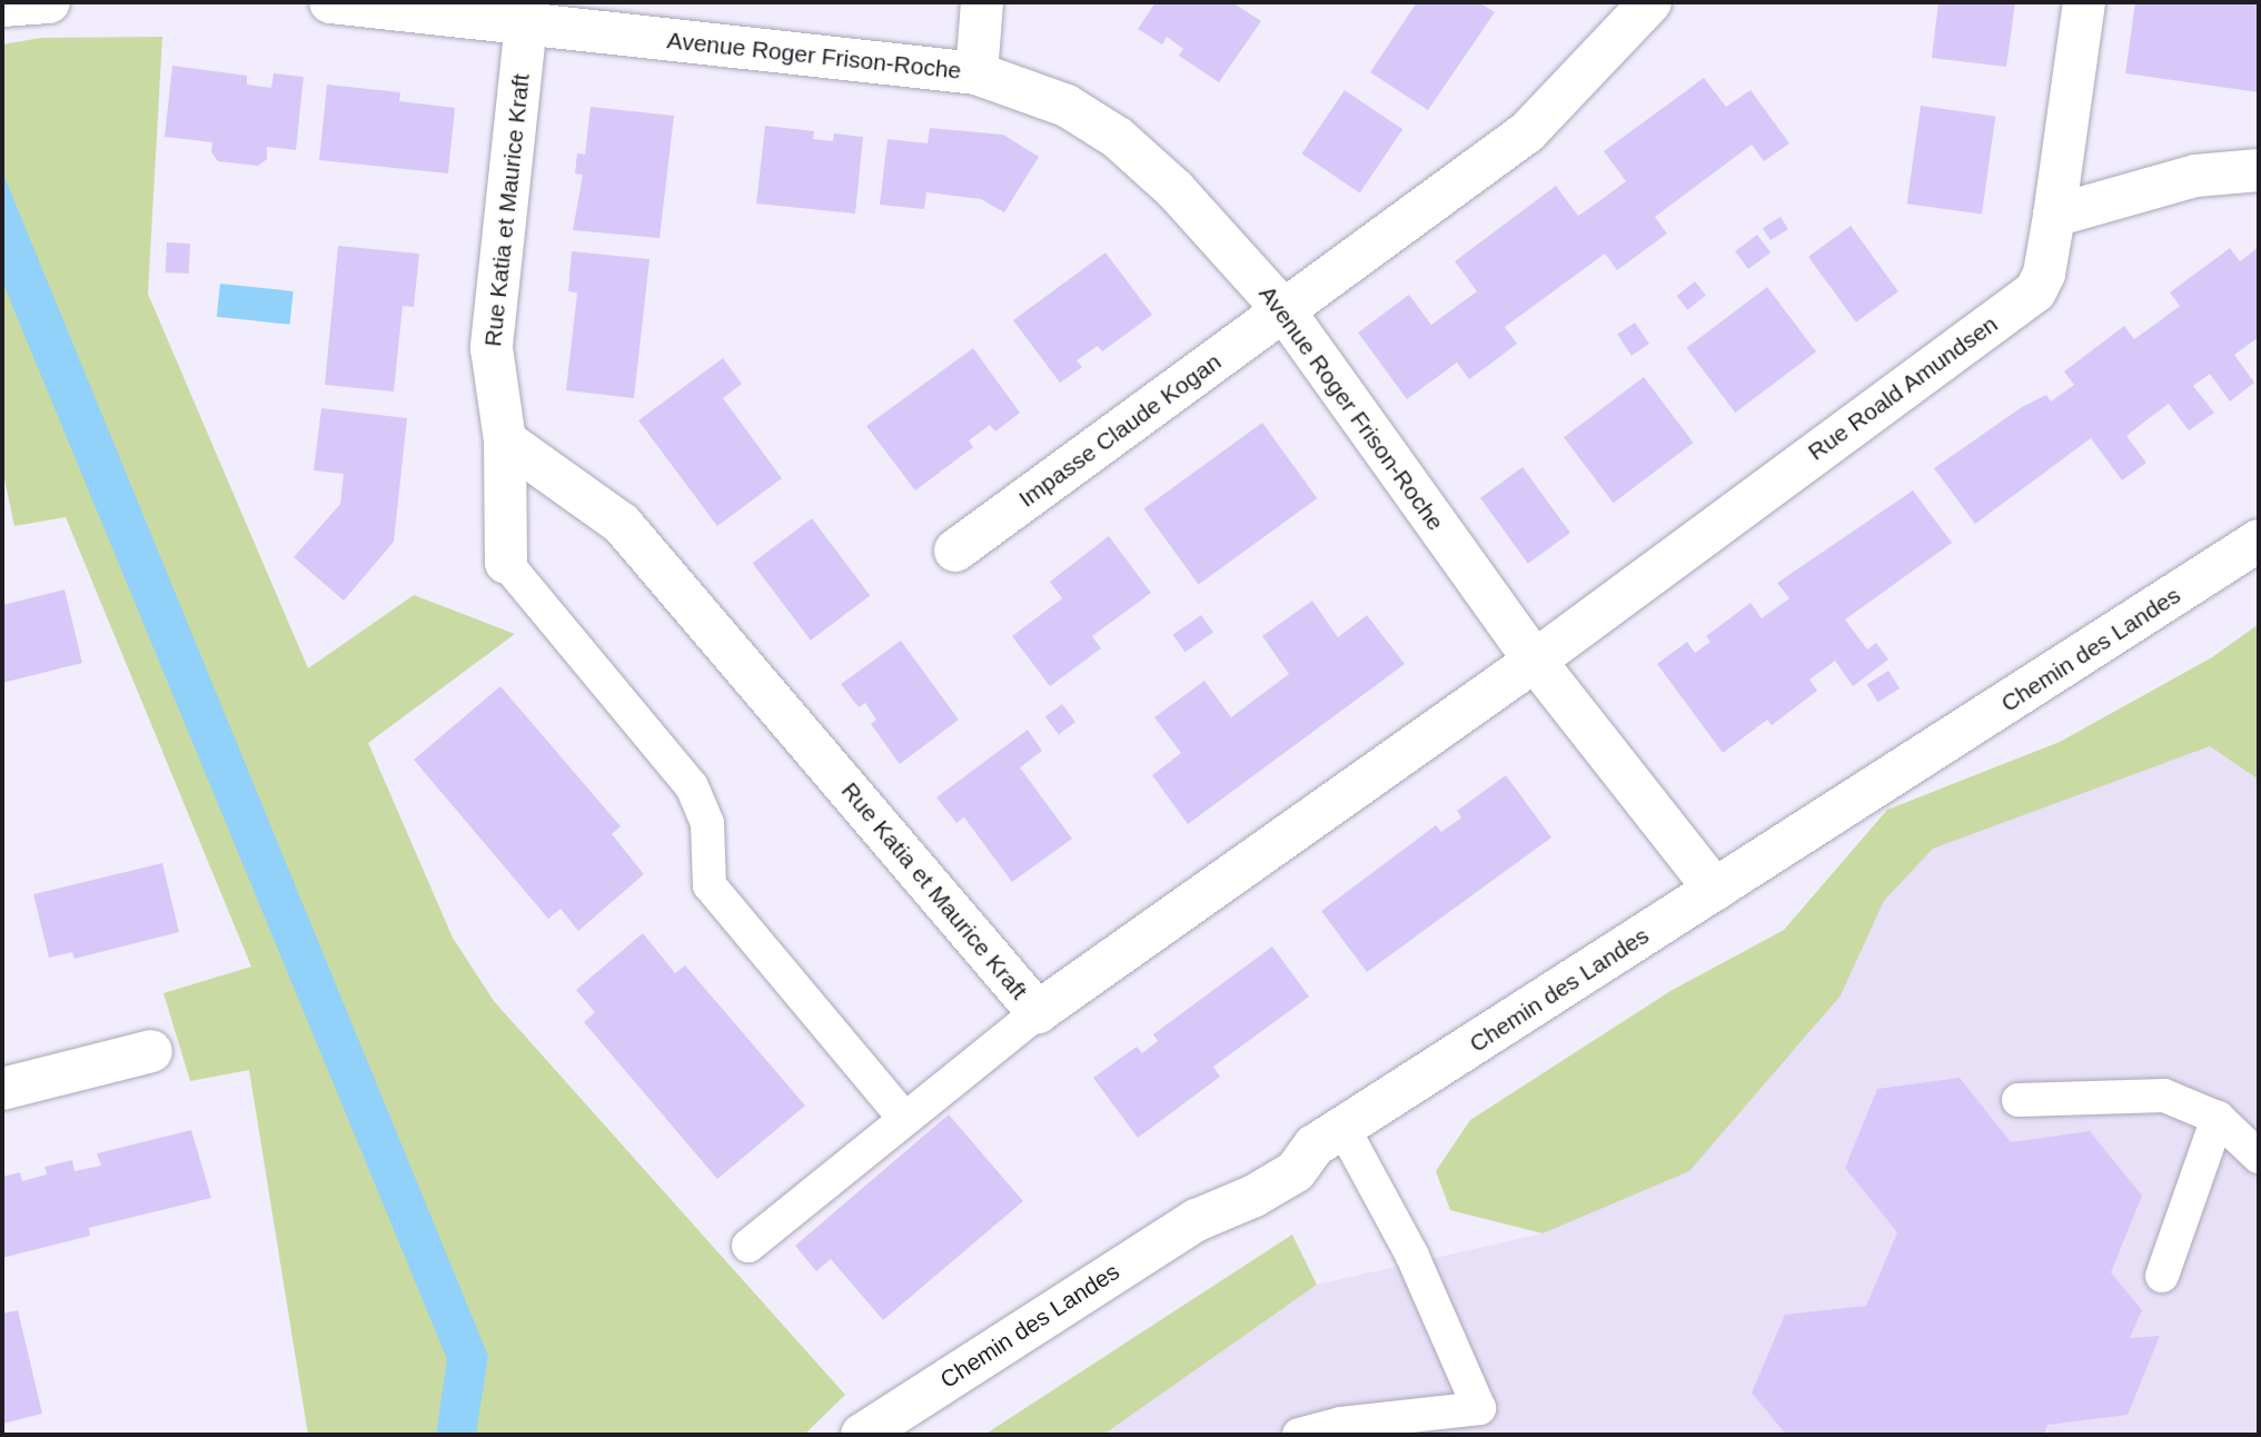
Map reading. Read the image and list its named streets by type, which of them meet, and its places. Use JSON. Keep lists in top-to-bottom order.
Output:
{
  "streets": {
    "street": [
      "Avenue Roger Frison-Roche",
      "Rue Katia et Maurice Kraft",
      "Rue Roald Amundsen",
      "Impasse Claude Kogan",
      "Chemin des Landes"
    ]
  },
  "crossings": [
    ["Avenue Roger Frison-Roche", "Rue Katia et Maurice Kraft"],
    ["Avenue Roger Frison-Roche", "Rue Roald Amundsen"],
    ["Avenue Roger Frison-Roche", "Impasse Claude Kogan"],
    ["Avenue Roger Frison-Roche", "Chemin des Landes"],
    ["Rue Katia et Maurice Kraft", "Rue Roald Amundsen"]
  ]
}
